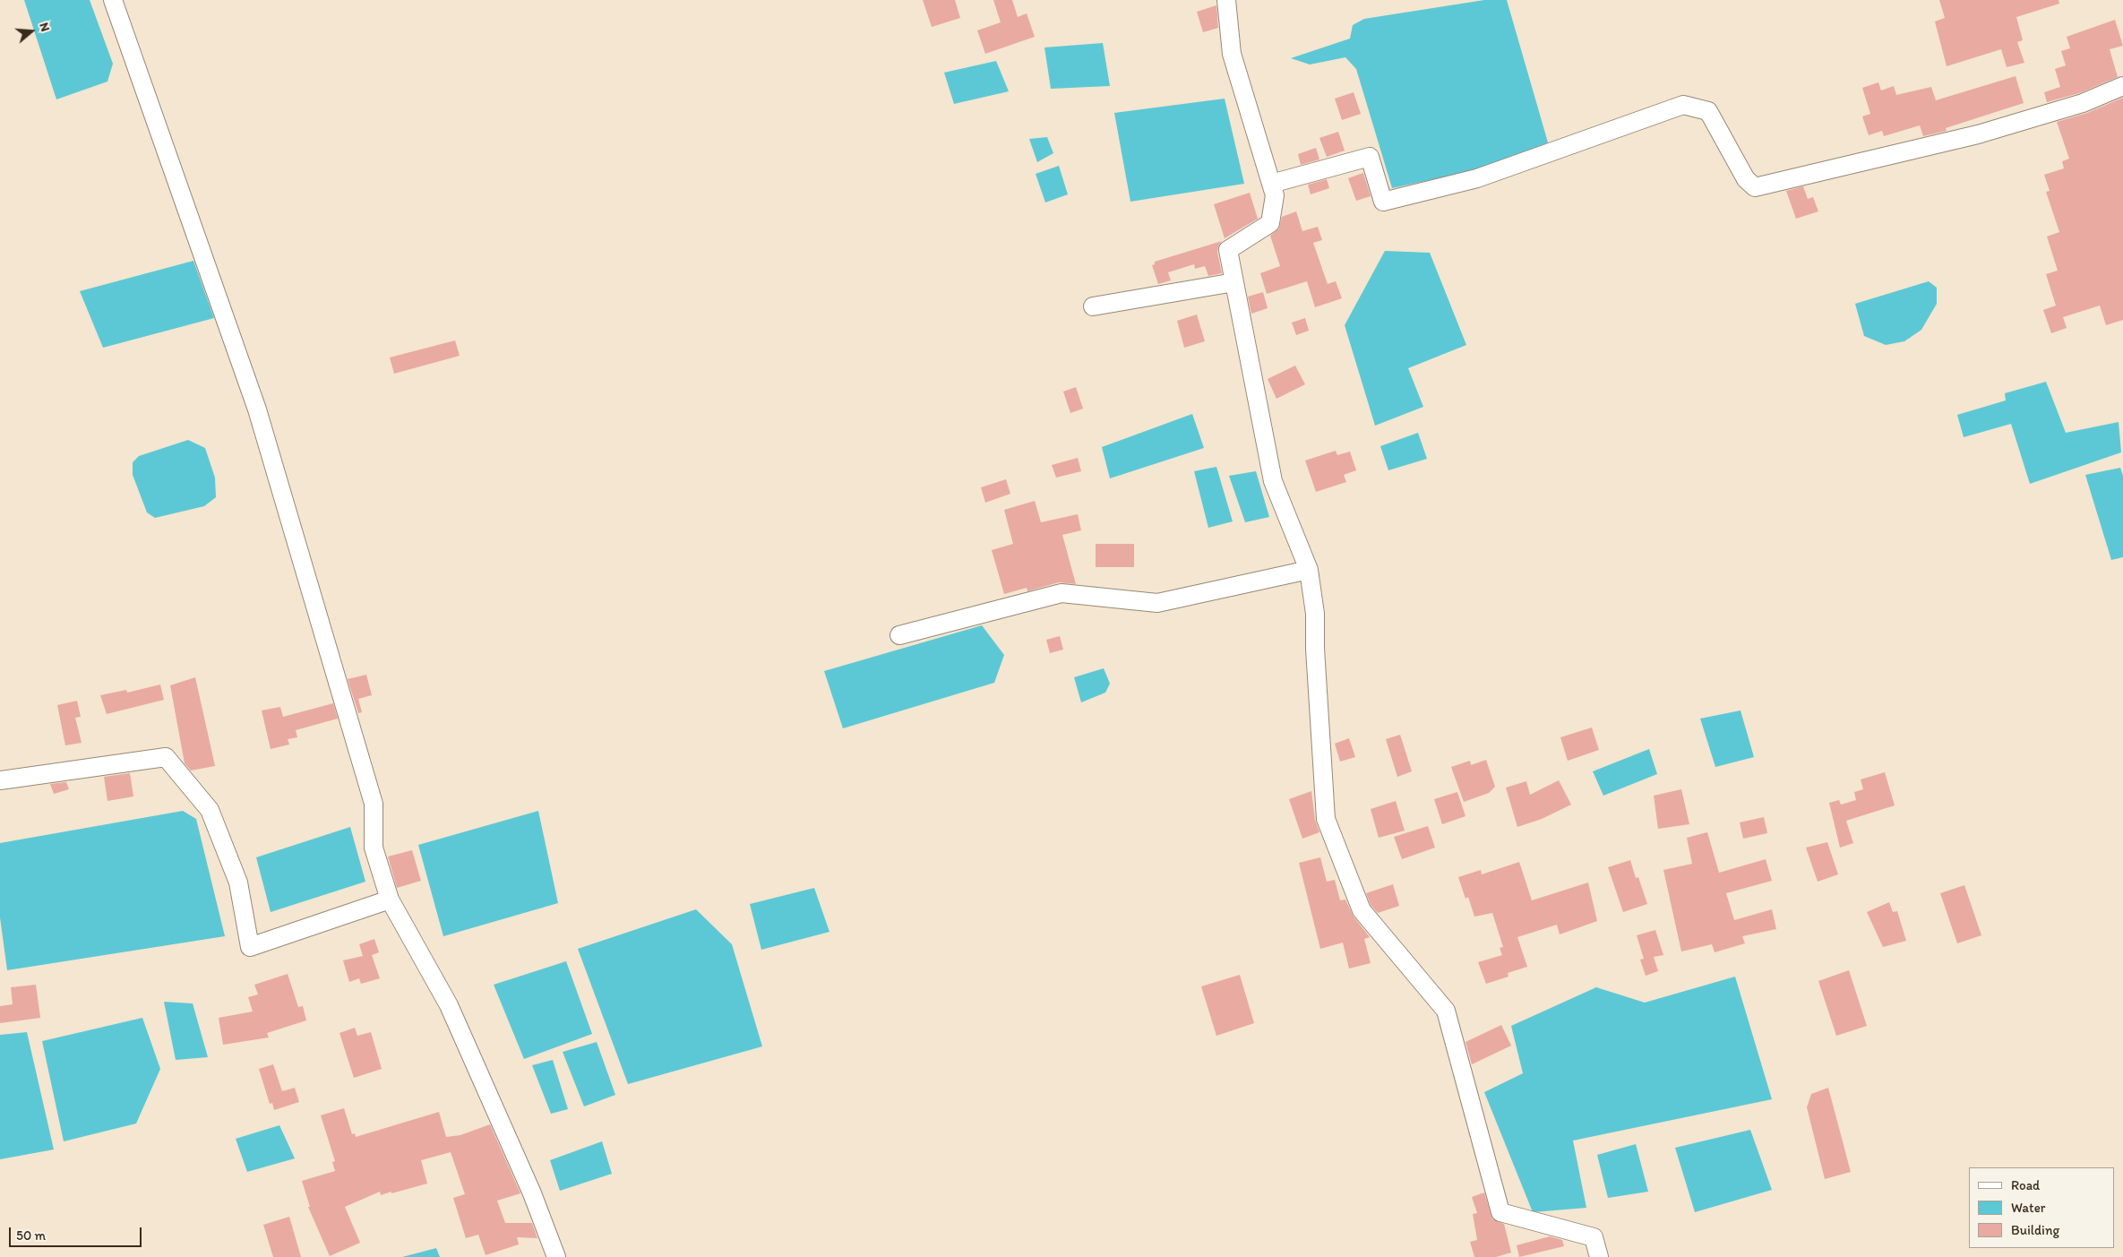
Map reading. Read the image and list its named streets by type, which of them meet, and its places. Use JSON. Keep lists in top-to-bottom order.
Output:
{
  "legend": ["Road", "Water", "Building"],
  "scale_bar": "50 m",
  "north": "right"
}
